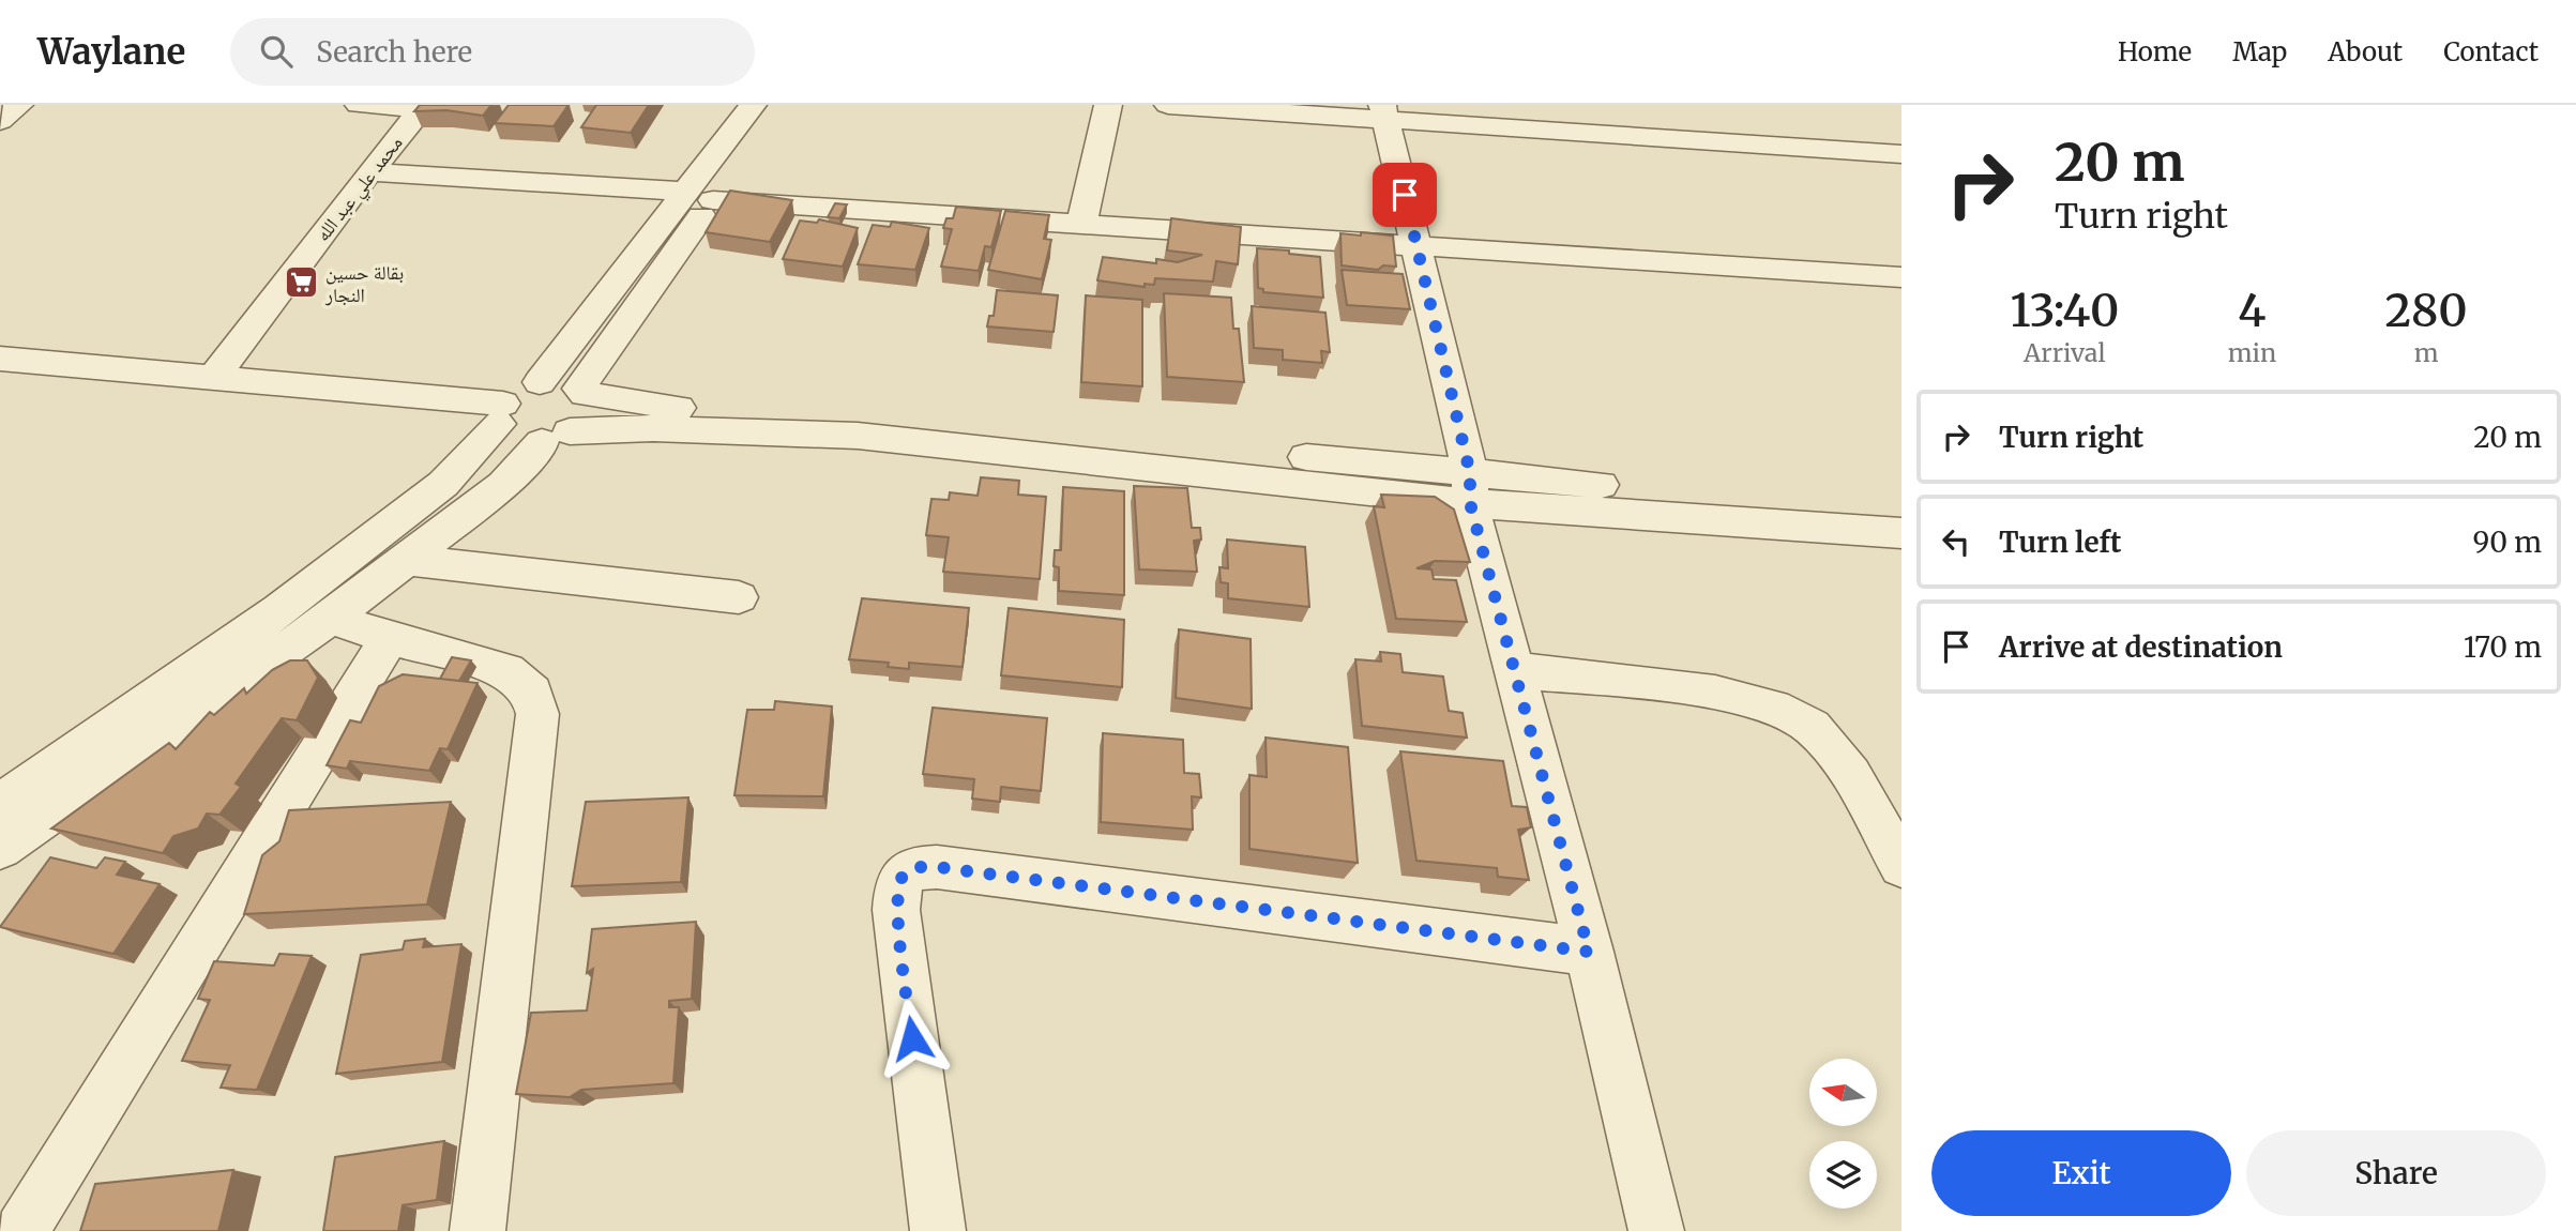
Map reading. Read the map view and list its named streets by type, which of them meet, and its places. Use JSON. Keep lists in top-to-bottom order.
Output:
{
  "streets": {
    "street": ["محمد علي عبد الله"]
  },
  "places": {
    "supermarket": ["بقالة حسين النجار"]
  },
  "north": "left",
  "page": {
    "header": "Waylane",
    "search": "Search here",
    "nav": [
      "Home",
      "Map",
      "About",
      "Contact"
    ],
    "turn": ["20 m", "Turn right"],
    "eta": [
      "13:40",
      "Arrival",
      "4",
      "min",
      "280",
      "m"
    ],
    "list": [
      {
        "name": "Turn right",
        "value": "20 m"
      },
      {
        "name": "Turn left",
        "value": "90 m"
      },
      {
        "name": "Arrive at destination",
        "value": "170 m"
      }
    ],
    "buttons": ["Exit", "Share"]
  }
}
